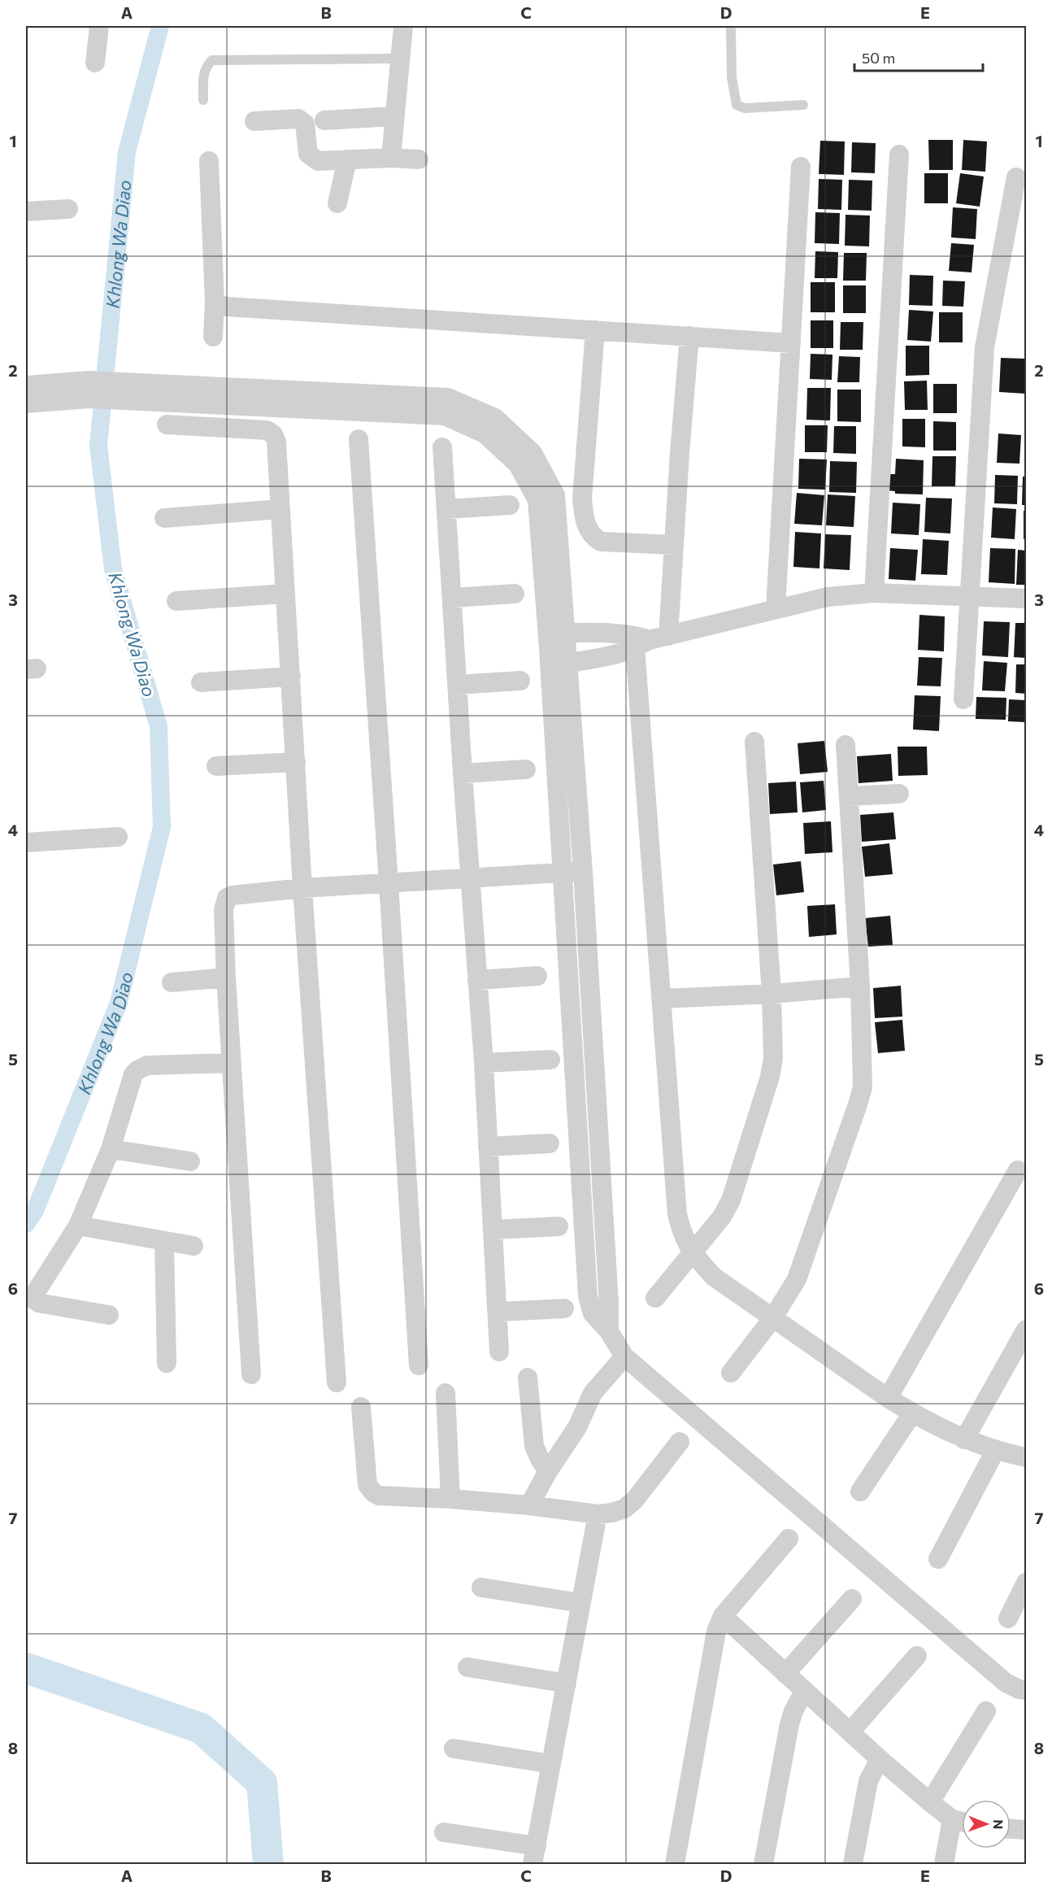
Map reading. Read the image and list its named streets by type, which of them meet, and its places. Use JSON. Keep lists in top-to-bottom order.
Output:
{
  "water": ["Khlong Wa Diao"],
  "scale_bar": "50 m",
  "north": "right",
  "grid": {
    "columns": [
      "A",
      "B",
      "C",
      "D",
      "E"
    ],
    "rows": [
      "1",
      "2",
      "3",
      "4",
      "5",
      "6",
      "7",
      "8"
    ]
  }
}
